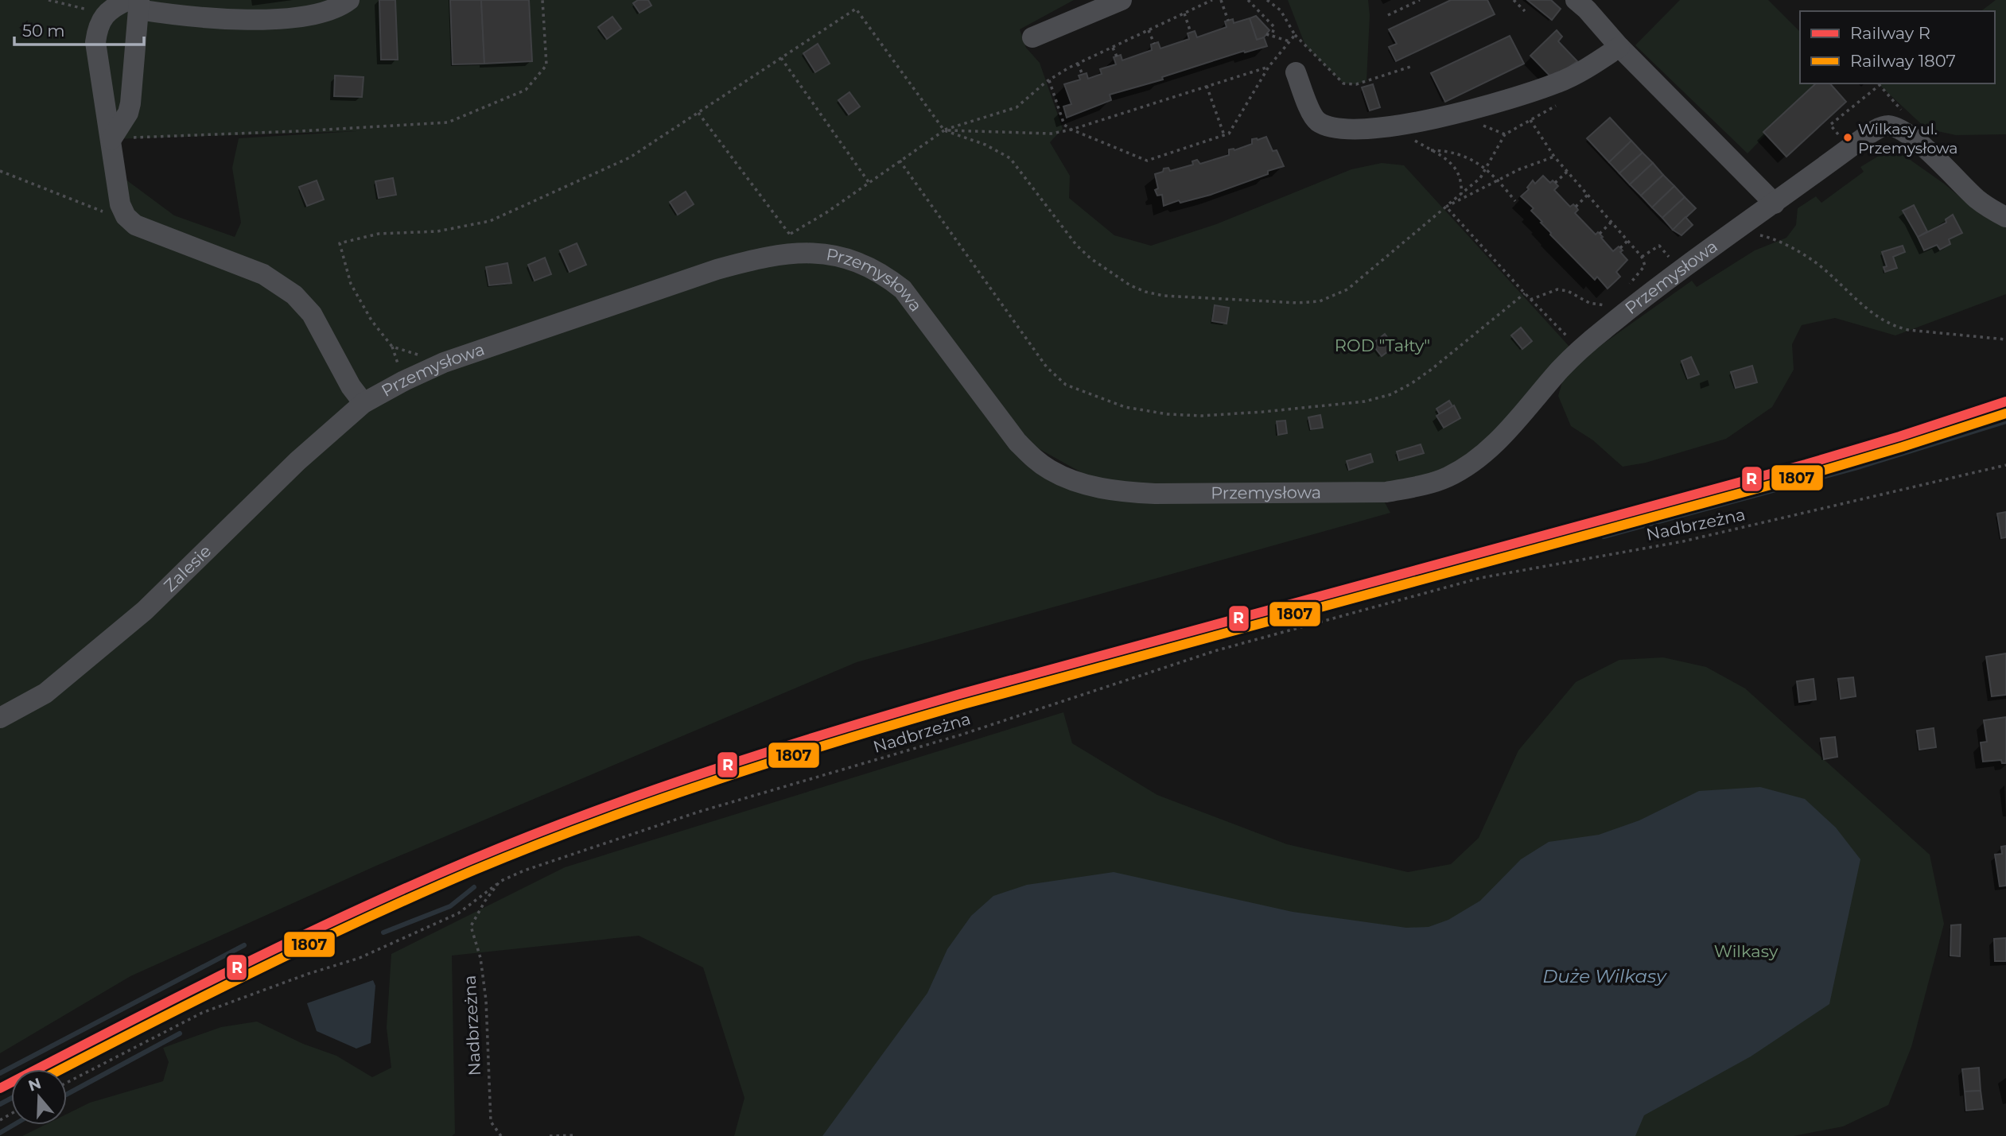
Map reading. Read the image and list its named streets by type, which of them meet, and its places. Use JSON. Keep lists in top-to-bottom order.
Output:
{
  "streets": {
    "street": ["Przemysłowa", "Zalesie"],
    "path": ["Nadbrzeżna"]
  },
  "crossings": [
    ["Przemysłowa", "Zalesie"]
  ],
  "water": ["Duże Wilkasy"],
  "parks": ["ROD \"Tałty\"", "Wilkasy"],
  "places": ["Wilkasy ul. Przemysłowa"],
  "lines": ["rail line R", "rail line 1807"],
  "legend": ["Railway R", "Railway 1807"],
  "scale_bar": "50 m",
  "north": "top"
}
